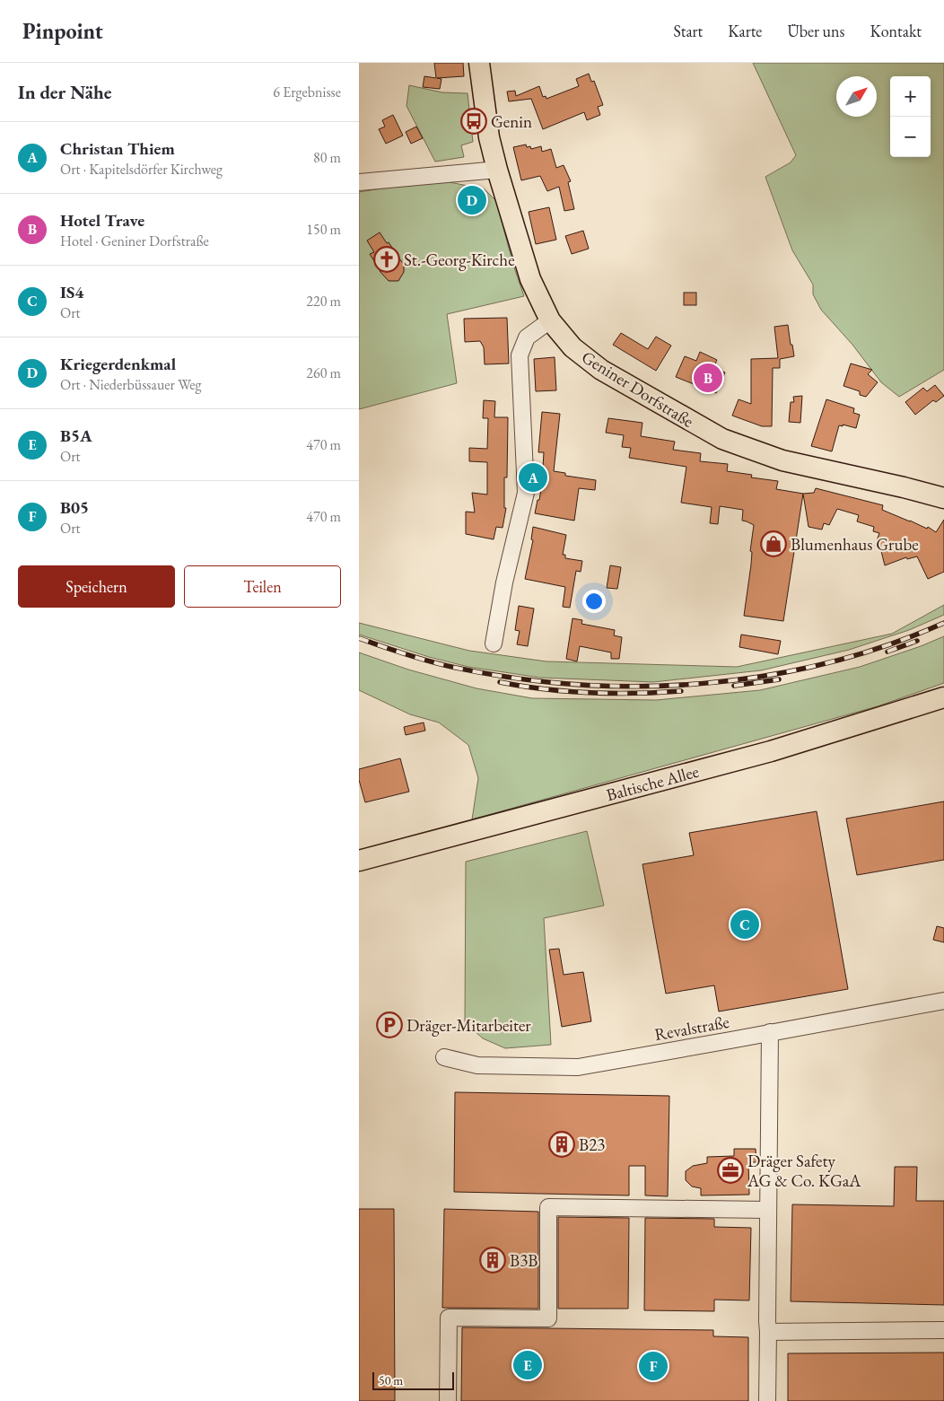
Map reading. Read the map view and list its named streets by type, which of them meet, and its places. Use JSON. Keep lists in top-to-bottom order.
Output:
{
  "streets": {
    "main road": ["Geniner Dorfstraße", "Baltische Allee"],
    "street": ["Revalstraße"]
  },
  "places": {
    "bus stop": ["Genin"],
    "church": ["St.-Georg-Kirche"],
    "shop": ["Blumenhaus Grube"],
    "parking": ["Dräger-Mitarbeiter"],
    "building": ["B23", "B3B"],
    "office": ["Dräger Safety AG & Co. KGaA"]
  },
  "scale_bar": "50 m",
  "north": "top right",
  "page": {
    "header": "Pinpoint",
    "nav": [
      "Start",
      "Karte",
      "Über uns",
      "Kontakt"
    ],
    "heading": ["In der Nähe", "6 Ergebnisse"],
    "map_buttons": ["+", "−"],
    "list": [
      {
        "mark": "A",
        "name": "Christan Thiem",
        "note": "Ort · Kapitelsdörfer Kirchweg",
        "value": "80 m"
      },
      {
        "mark": "B",
        "name": "Hotel Trave",
        "note": "Hotel · Geniner Dorfstraße",
        "value": "150 m"
      },
      {
        "mark": "C",
        "name": "IS4",
        "note": "Ort",
        "value": "220 m"
      },
      {
        "mark": "D",
        "name": "Kriegerdenkmal",
        "note": "Ort · Niederbüssauer Weg",
        "value": "260 m"
      },
      {
        "mark": "E",
        "name": "B5A",
        "note": "Ort",
        "value": "470 m"
      },
      {
        "mark": "F",
        "name": "B05",
        "note": "Ort",
        "value": "470 m"
      }
    ],
    "pins": [
      "D",
      "B",
      "A",
      "C",
      "E",
      "F"
    ],
    "buttons": ["Speichern", "Teilen"],
    "scale": "50 m"
  }
}
